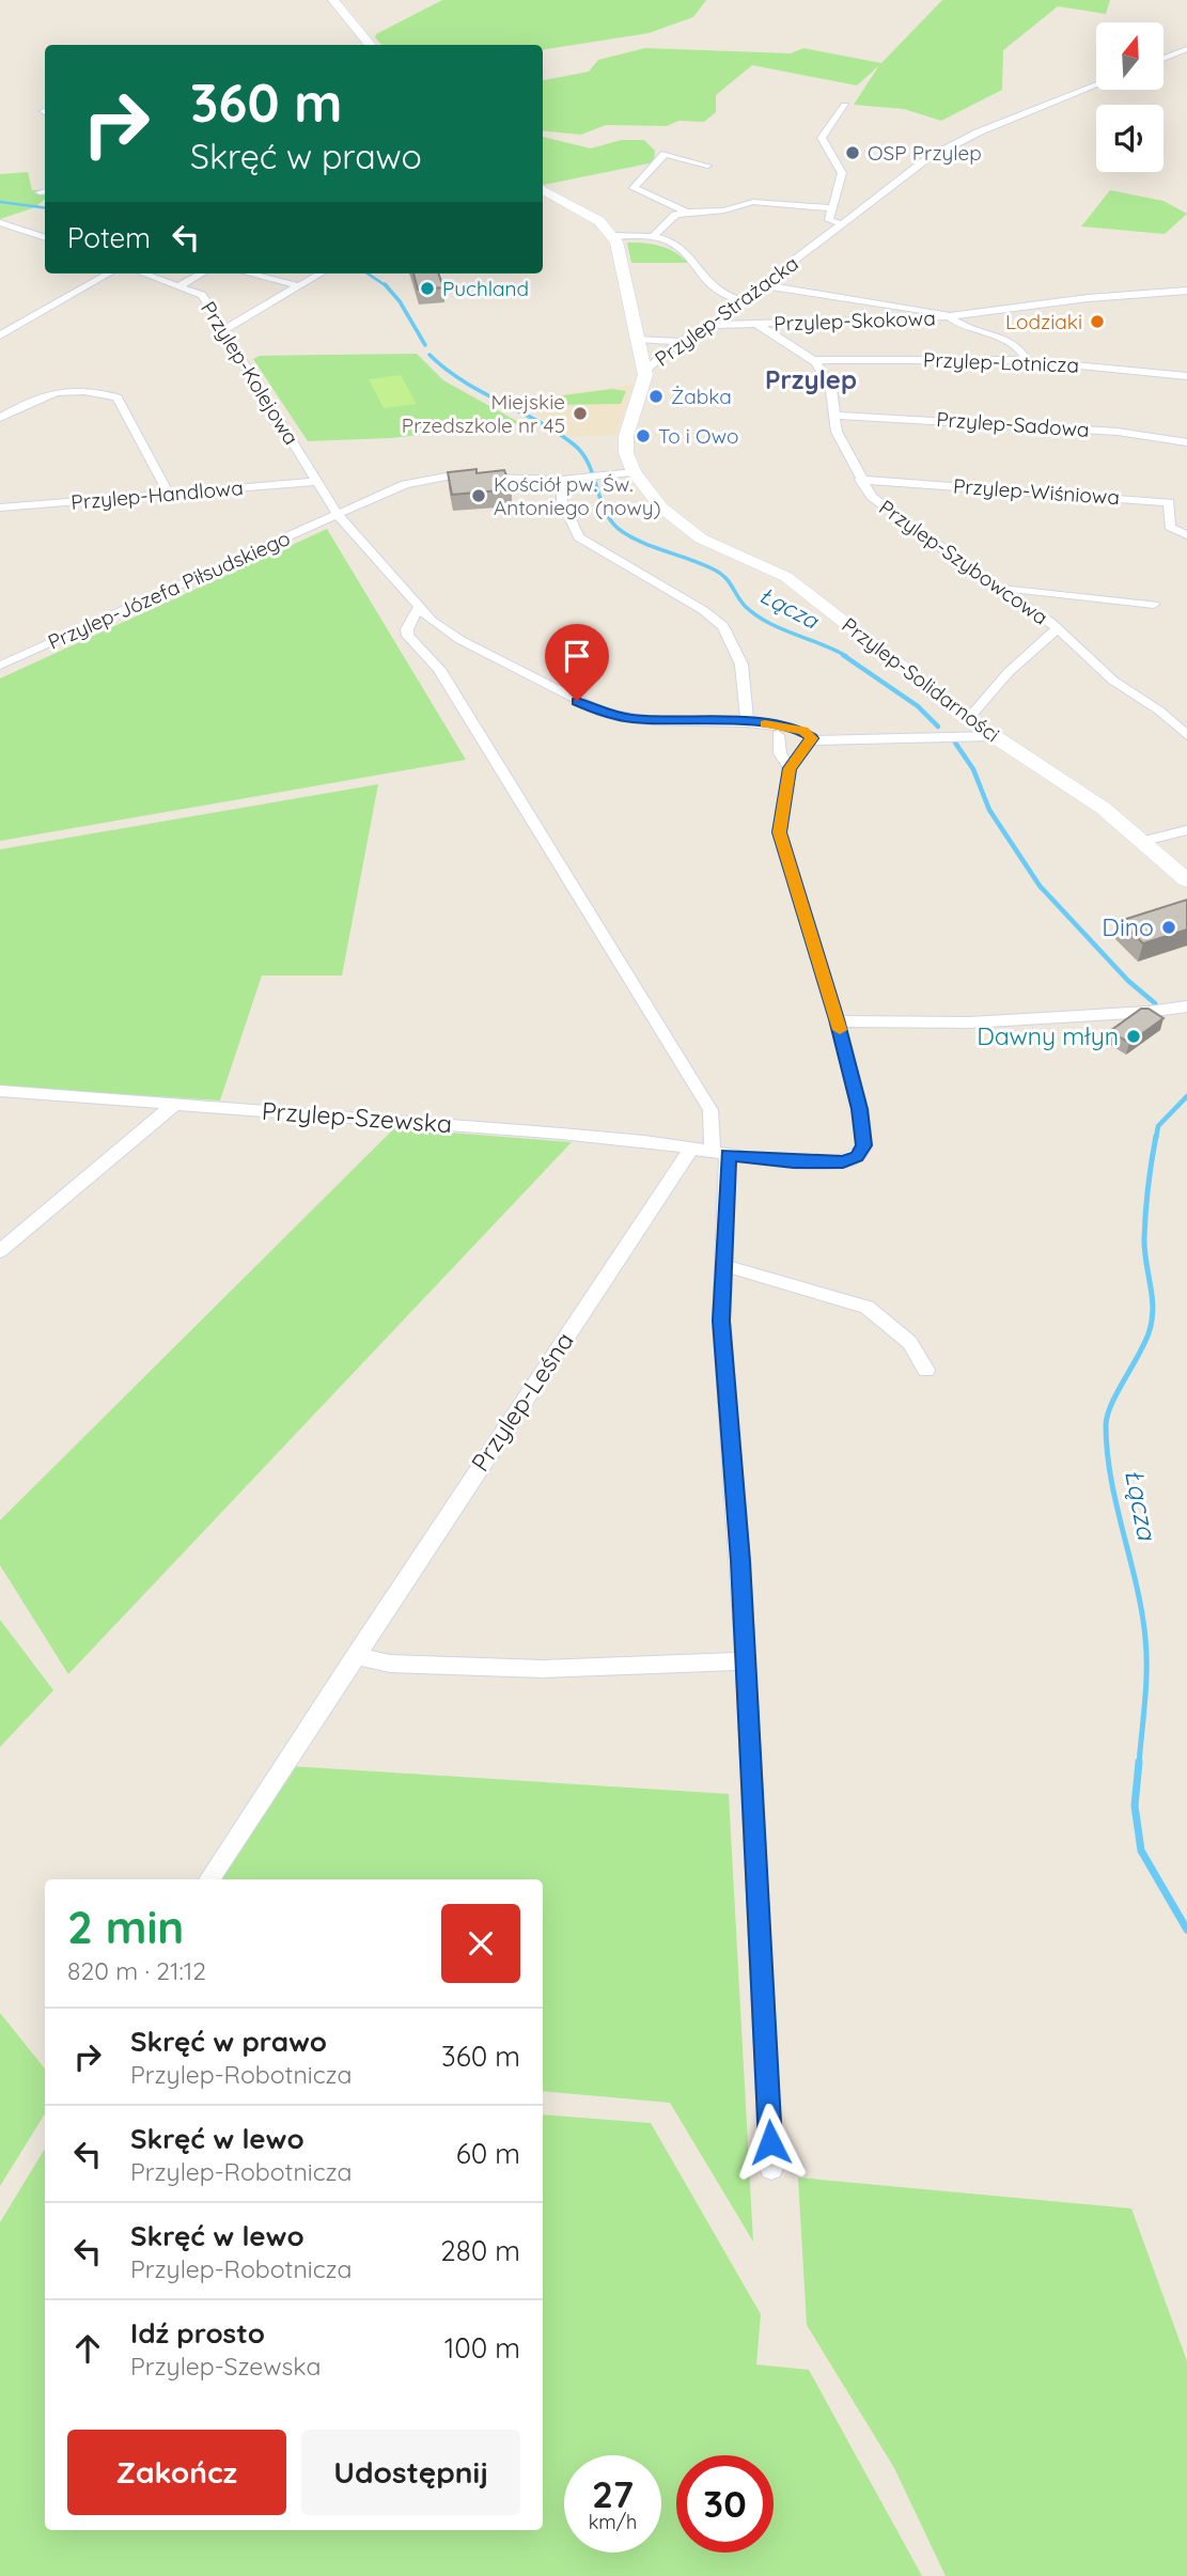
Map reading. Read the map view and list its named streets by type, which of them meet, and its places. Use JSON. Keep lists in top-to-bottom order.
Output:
{
  "streets": {
    "main road": ["Przylep-Solidarności"],
    "street": [
      "Przylep-Strażacka",
      "Przylep-Skokowa",
      "Przylep-Lotnicza",
      "Przylep-Kolejowa",
      "Przylep-Sadowa",
      "Przylep-Wiśniowa",
      "Przylep-Handlowa",
      "Przylep-Szybowcowa",
      "Przylep-Józefa Piłsudskiego",
      "Przylep-Szewska",
      "Przylep-Leśna"
    ]
  },
  "crossings": [
    ["Przylep-Strażacka", "Przylep-Skokowa"],
    ["Przylep-Strażacka", "Przylep-Solidarności"],
    ["Przylep-Skokowa", "Przylep-Lotnicza"],
    ["Przylep-Lotnicza", "Przylep-Szybowcowa"],
    ["Przylep-Kolejowa", "Przylep-Handlowa"],
    ["Przylep-Kolejowa", "Przylep-Józefa Piłsudskiego"],
    ["Przylep-Sadowa", "Przylep-Szybowcowa"],
    ["Przylep-Wiśniowa", "Przylep-Szybowcowa"],
    ["Przylep-Szybowcowa", "Przylep-Solidarności"],
    ["Przylep-Józefa Piłsudskiego", "Przylep-Solidarności"],
    ["Przylep-Szewska", "Przylep-Leśna"]
  ],
  "districts": ["Przylep"],
  "water": ["Łącza"],
  "places": [
    "OSP Przylep",
    "Puchland",
    "Lodziaki",
    "Żabka",
    "Miejskie Przedszkole nr 45",
    "To i Owo",
    "Kościół pw. Św. Antoniego (nowy)",
    "Dino",
    "Dawny młyn"
  ],
  "north": "top",
  "page": {
    "turn": ["360 m", "Skręć w prawo"],
    "then": "Potem",
    "heading": ["2 min", "820 m · 21:12"],
    "list": [
      {
        "name": "Skręć w prawo",
        "note": "Przylep-Robotnicza",
        "value": "360 m"
      },
      {
        "name": "Skręć w lewo",
        "note": "Przylep-Robotnicza",
        "value": "60 m"
      },
      {
        "name": "Skręć w lewo",
        "note": "Przylep-Robotnicza",
        "value": "280 m"
      },
      {
        "name": "Idź prosto",
        "note": "Przylep-Szewska",
        "value": "100 m"
      }
    ],
    "buttons": ["Zakończ", "Udostępnij"],
    "speed": "27 km/h",
    "limit": "30"
  }
}
